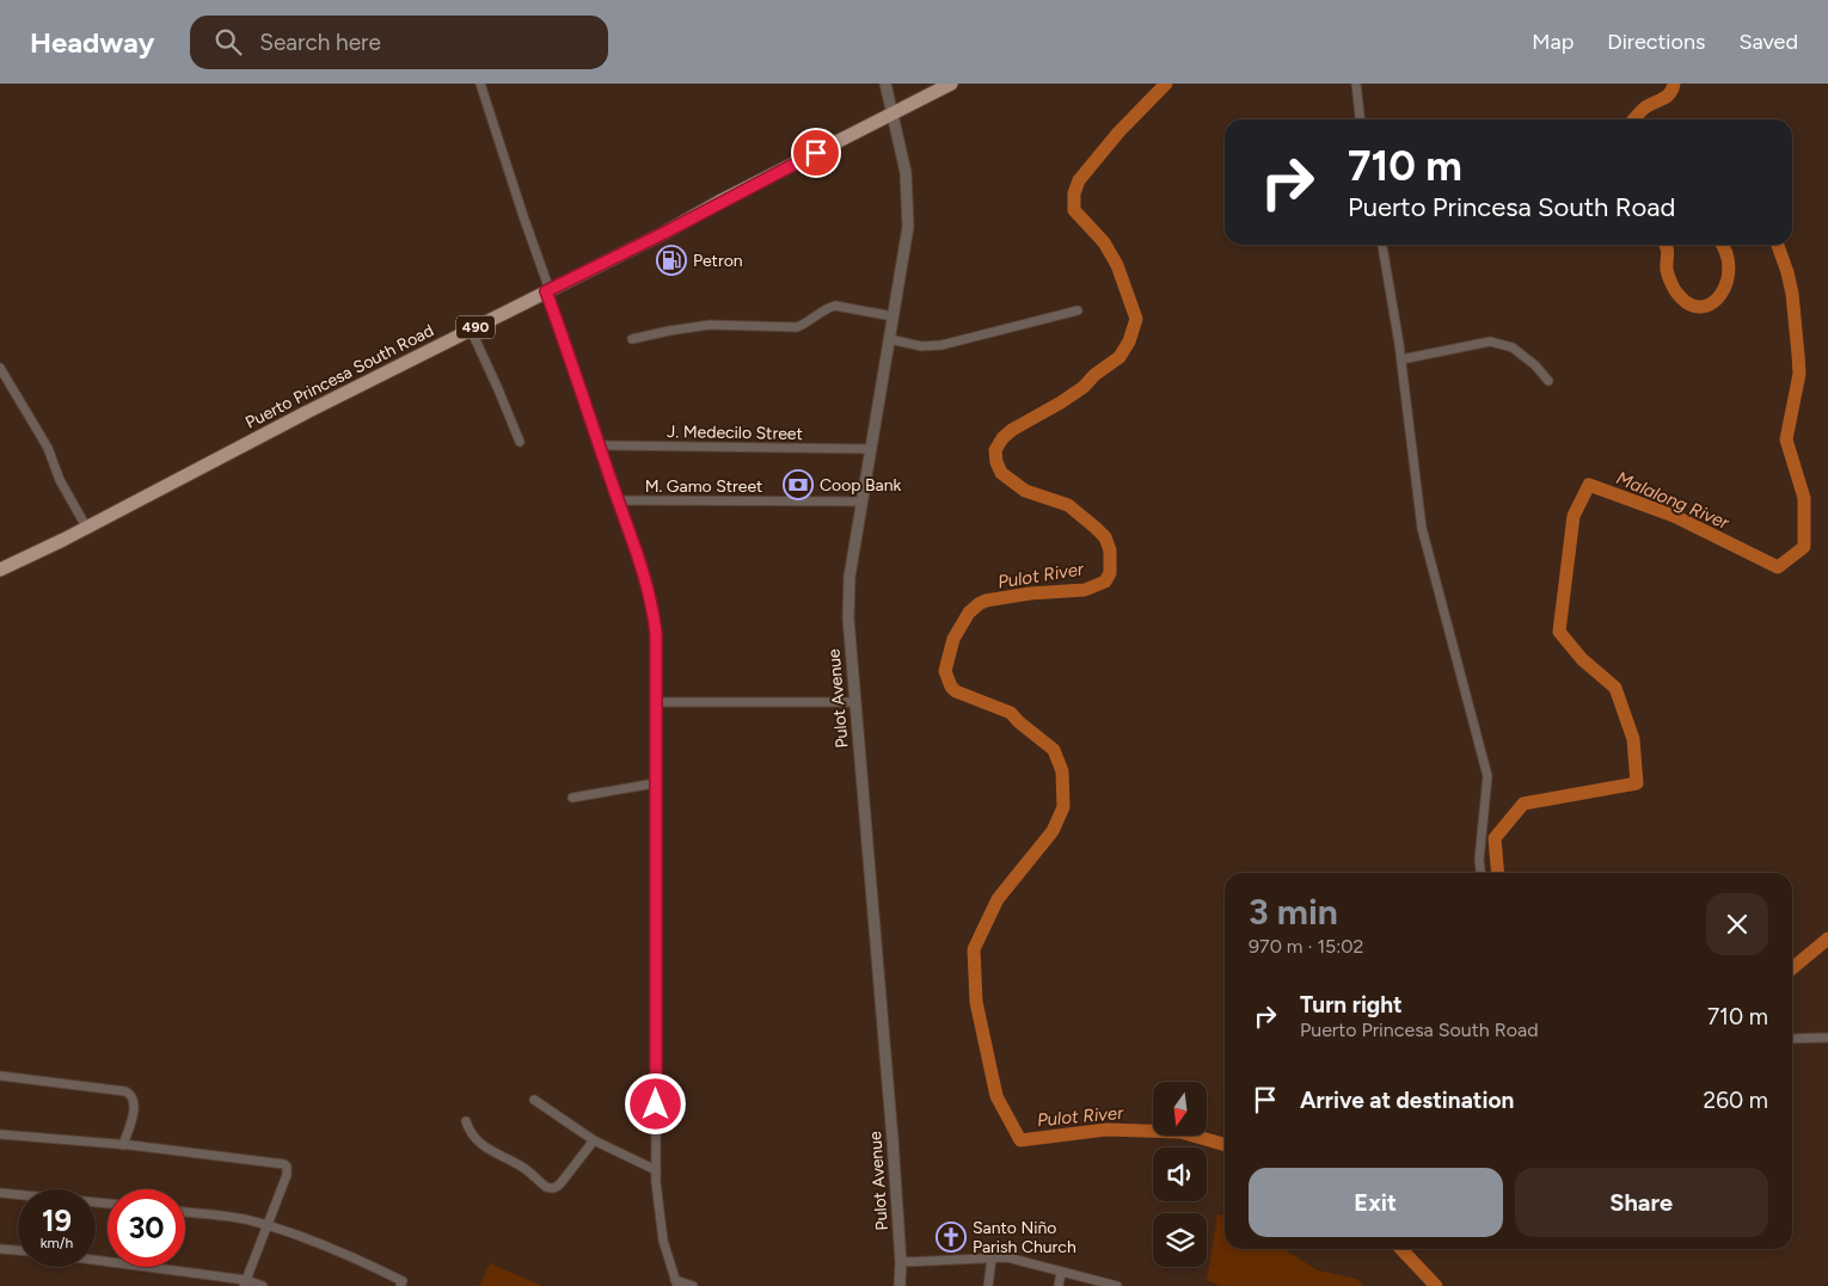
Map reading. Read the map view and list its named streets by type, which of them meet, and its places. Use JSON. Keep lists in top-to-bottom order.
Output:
{
  "streets": {
    "main road": ["490", "Puerto Princesa South Road"],
    "street": ["J. Medecilo Street", "M. Gamo Street", "Pulot Avenue"]
  },
  "crossings": [
    ["Puerto Princesa South Road", "Pulot Avenue"],
    ["J. Medecilo Street", "Pulot Avenue"],
    ["M. Gamo Street", "Pulot Avenue"]
  ],
  "water": ["Malalong River", "Pulot River"],
  "places": {
    "fuel station": ["Petron"],
    "bank": ["Coop Bank"],
    "church": ["Santo Niño Parish Church"]
  },
  "north": "bottom",
  "page": {
    "header": "Headway",
    "search": "Search here",
    "nav": ["Map", "Directions", "Saved"],
    "turn": ["710 m", "Puerto Princesa South Road"],
    "heading": ["3 min", "970 m · 15:02"],
    "list": [
      {
        "name": "Turn right",
        "note": "Puerto Princesa South Road",
        "value": "710 m"
      },
      {
        "name": "Arrive at destination",
        "value": "260 m"
      }
    ],
    "buttons": ["Exit", "Share"],
    "speed": "19 km/h",
    "limit": "30"
  }
}
